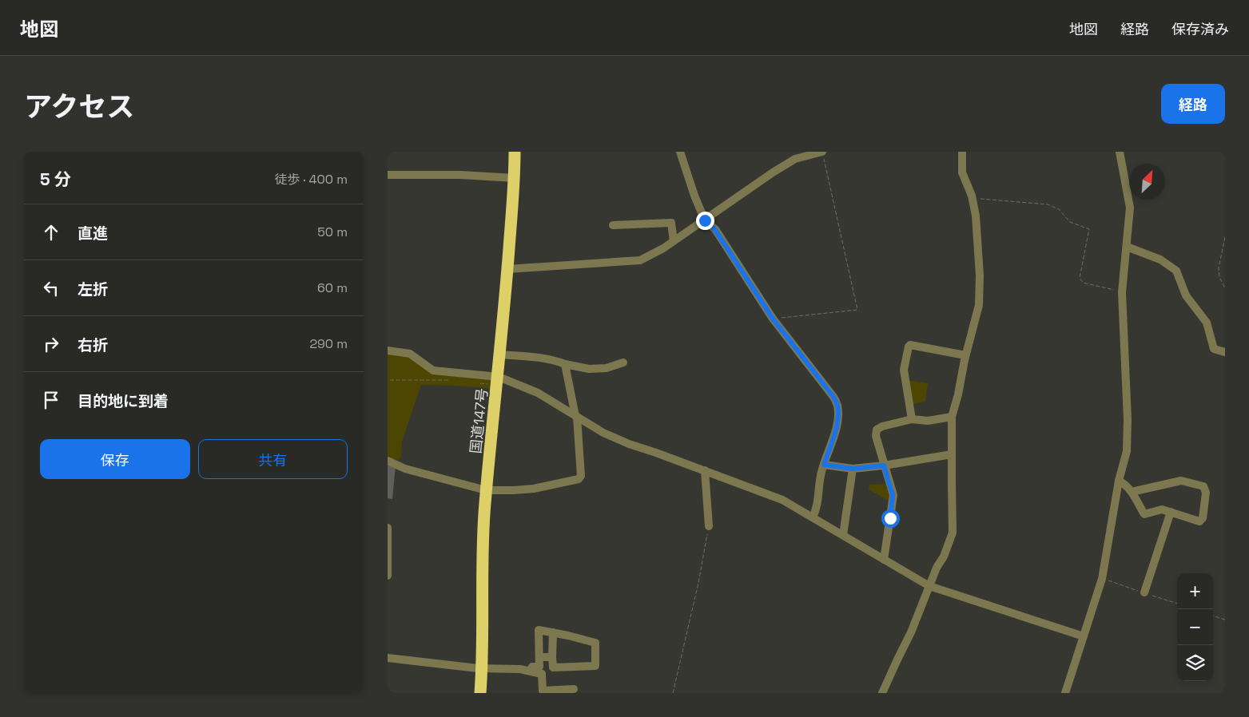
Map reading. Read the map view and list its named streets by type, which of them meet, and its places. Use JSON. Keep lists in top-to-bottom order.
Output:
{
  "streets": {
    "highway": ["国道147号"]
  },
  "north": "top right",
  "page": {
    "header": "地図",
    "nav": ["地図", "経路", "保存済み"],
    "title": "アクセス",
    "buttons": [
      "経路",
      ["保存", "共有"]
    ],
    "heading": ["5 分", "徒歩 · 400 m"],
    "list": [
      ["直進", "50 m"],
      ["左折", "60 m"],
      ["右折", "290 m"],
      "目的地に到着"
    ],
    "map_buttons": ["+", "−"]
  }
}
